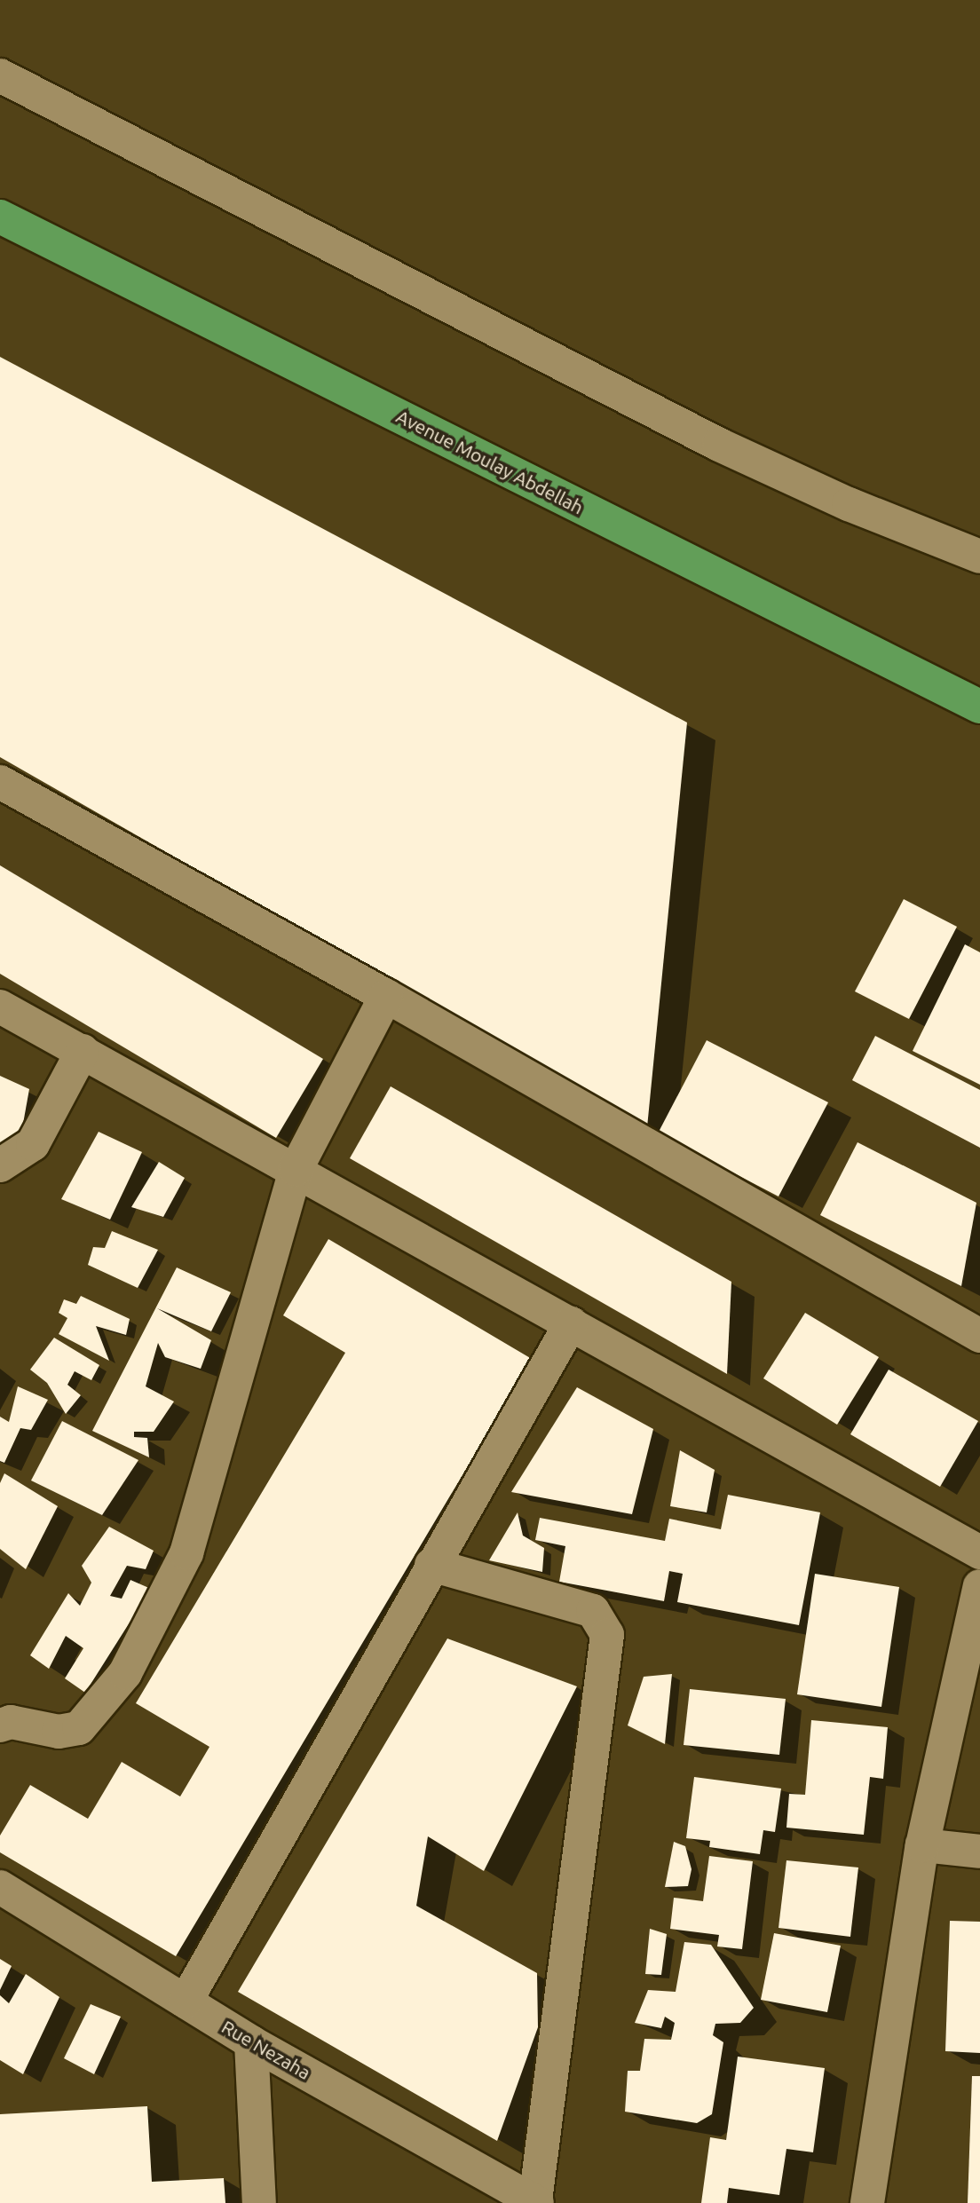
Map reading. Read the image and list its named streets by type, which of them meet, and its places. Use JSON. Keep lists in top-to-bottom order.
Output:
{
  "streets": {
    "main road": ["Avenue Moulay Abdellah"],
    "street": ["Rue Nezaha"]
  }
}
